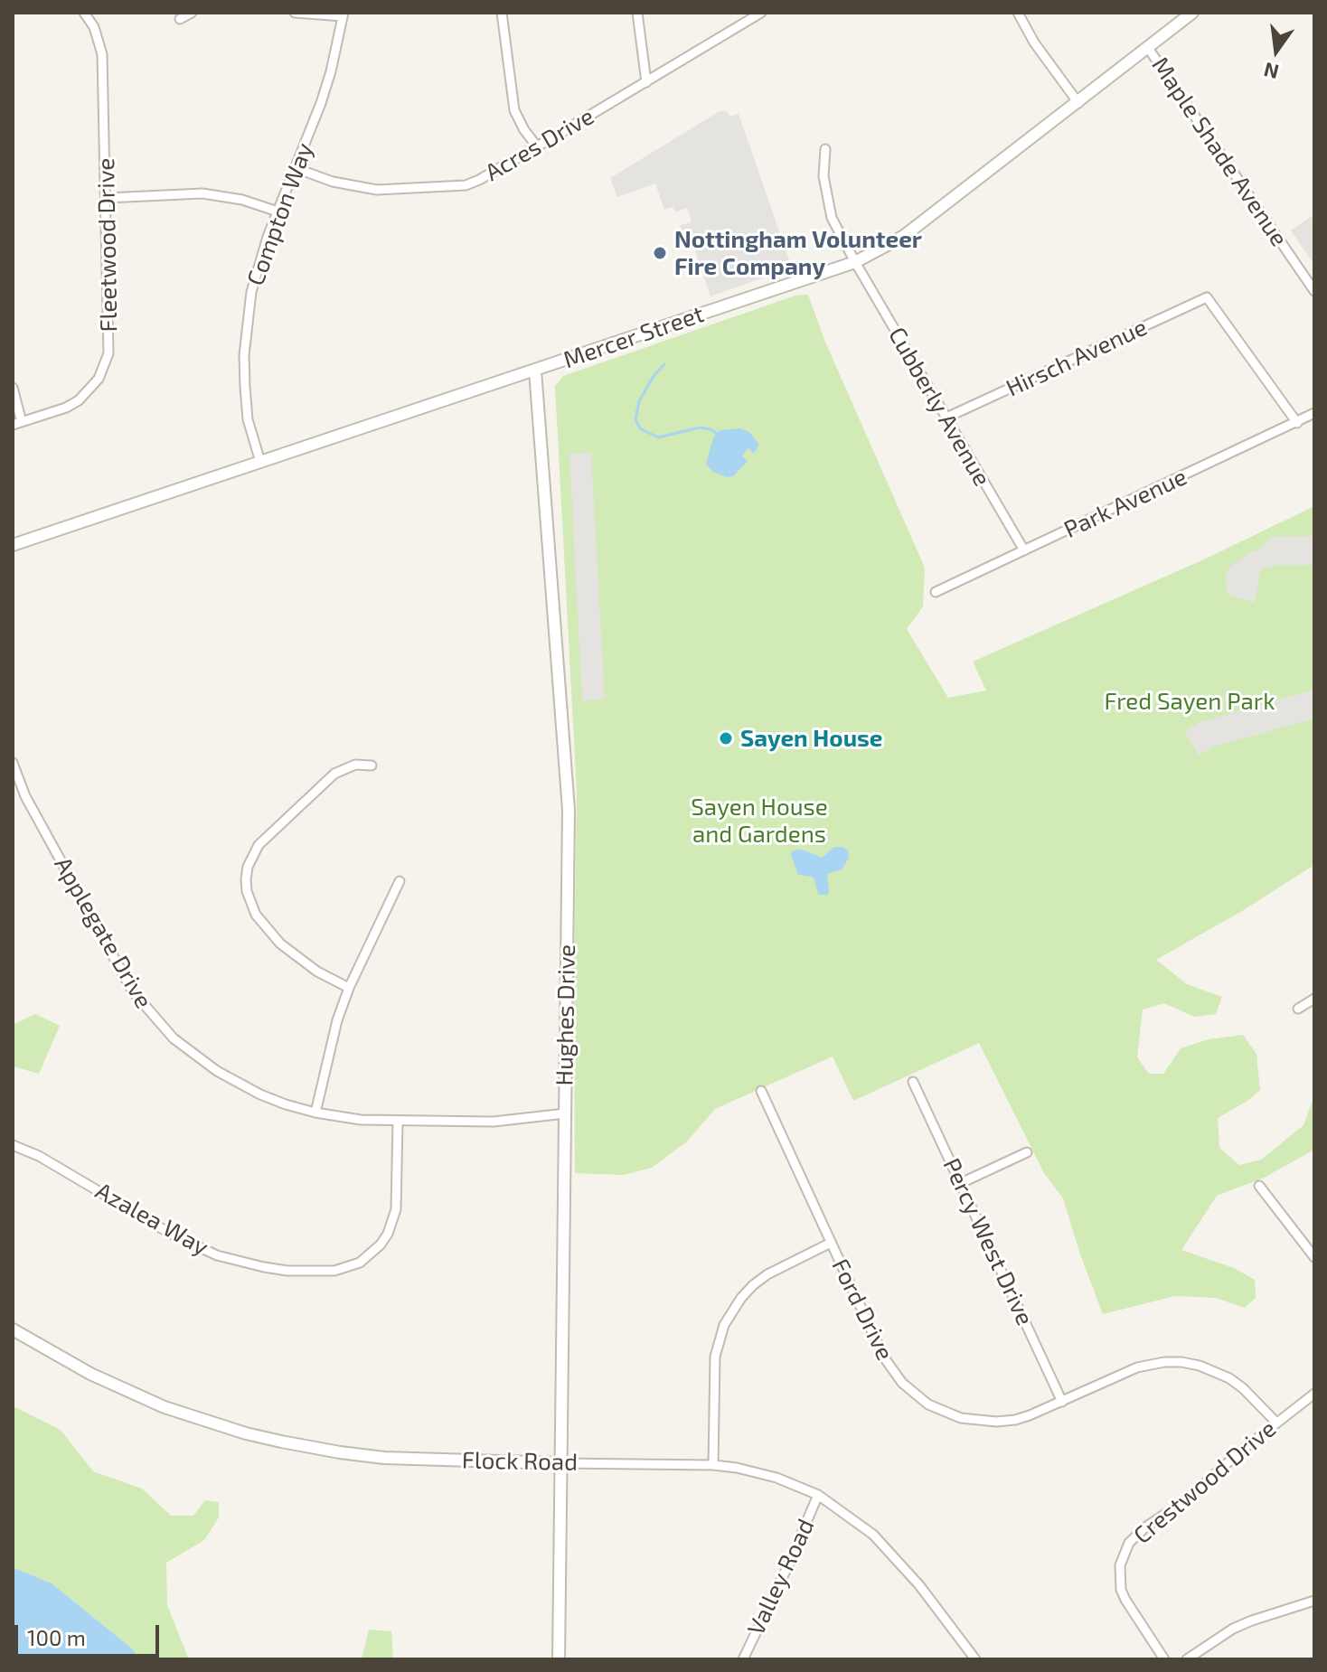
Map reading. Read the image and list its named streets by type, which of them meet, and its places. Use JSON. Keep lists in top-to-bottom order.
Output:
{
  "streets": {
    "street": [
      "Acres Drive",
      "Maple Shade Avenue",
      "Compton Way",
      "Fleetwood Drive",
      "Mercer Street",
      "Hirsch Avenue",
      "Cubberly Avenue",
      "Park Avenue",
      "Applegate Drive",
      "Hughes Drive",
      "Azalea Way",
      "Percy West Drive",
      "Ford Drive",
      "Flock Road",
      "Crestwood Drive",
      "Valley Road"
    ]
  },
  "crossings": [
    ["Acres Drive", "Compton Way"],
    ["Maple Shade Avenue", "Mercer Street"],
    ["Compton Way", "Mercer Street"],
    ["Mercer Street", "Cubberly Avenue"],
    ["Mercer Street", "Hughes Drive"],
    ["Hirsch Avenue", "Cubberly Avenue"],
    ["Hirsch Avenue", "Park Avenue"],
    ["Cubberly Avenue", "Park Avenue"],
    ["Applegate Drive", "Hughes Drive"],
    ["Applegate Drive", "Azalea Way"],
    ["Hughes Drive", "Flock Road"],
    ["Percy West Drive", "Ford Drive"],
    ["Ford Drive", "Crestwood Drive"],
    ["Flock Road", "Valley Road"]
  ],
  "parks": ["Fred Sayen Park", "Sayen House and Gardens"],
  "places": ["Nottingham Volunteer Fire Company", "Sayen House"],
  "scale_bar": "100 m",
  "north": "bottom"
}
